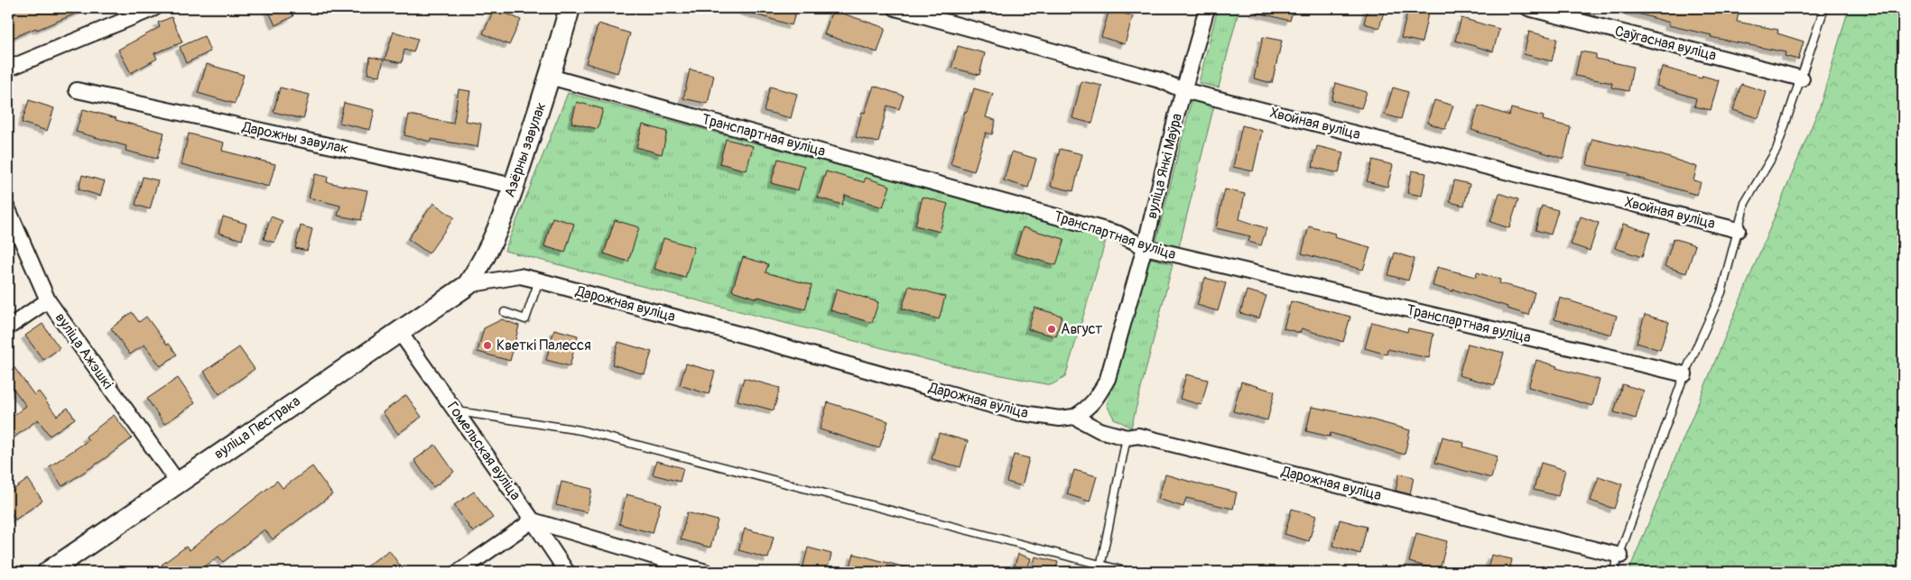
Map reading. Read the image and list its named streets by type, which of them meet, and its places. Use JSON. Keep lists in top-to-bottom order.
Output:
{
  "streets": {
    "street": [
      "Саўгасная вуліца",
      "Хвойная вуліца",
      "Транспартная вуліца",
      "Дарожны завулак",
      "Азёрны завулак",
      "вуліца Янкі Маўра",
      "Дарожная вуліца",
      "вуліца Ажэшкі",
      "вуліца Пестрака",
      "Гомельская вуліца"
    ]
  },
  "crossings": [
    ["Хвойная вуліца", "вуліца Янкі Маўра"],
    ["Транспартная вуліца", "Азёрны завулак"],
    ["Транспартная вуліца", "вуліца Янкі Маўра"],
    ["Дарожны завулак", "Азёрны завулак"],
    ["Азёрны завулак", "Дарожная вуліца"],
    ["Азёрны завулак", "вуліца Пестрака"],
    ["вуліца Янкі Маўра", "Дарожная вуліца"],
    ["Дарожная вуліца", "вуліца Пестрака"],
    ["вуліца Ажэшкі", "вуліца Пестрака"],
    ["вуліца Пестрака", "Гомельская вуліца"]
  ],
  "places": ["Август", "Кветкі Палесся"]
}
